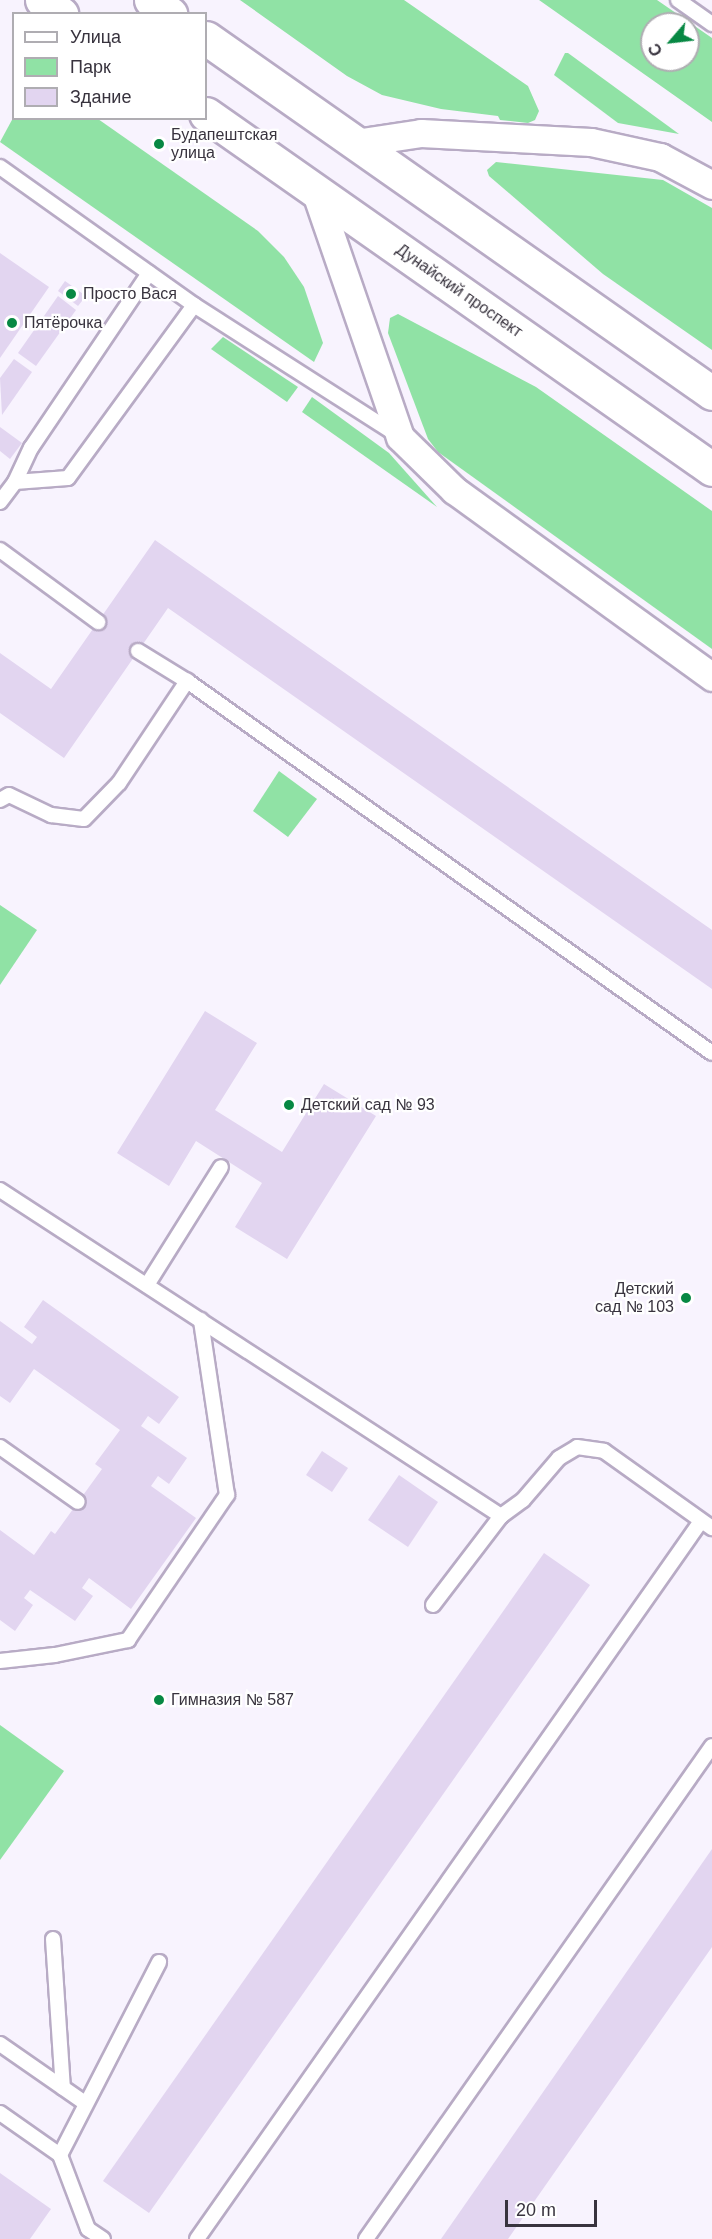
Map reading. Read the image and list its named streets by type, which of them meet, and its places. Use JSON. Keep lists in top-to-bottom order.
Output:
{
  "streets": {
    "main road": ["Дунайский проспект"]
  },
  "places": [
    "Будапештская улица",
    "Просто Вася",
    "Пятёрочка",
    "Детский сад № 93",
    "Детский сад № 103",
    "Гимназия № 587"
  ],
  "legend": ["Улица", "Парк", "Здание"],
  "scale_bar": "20 m",
  "north": "bottom left"
}
